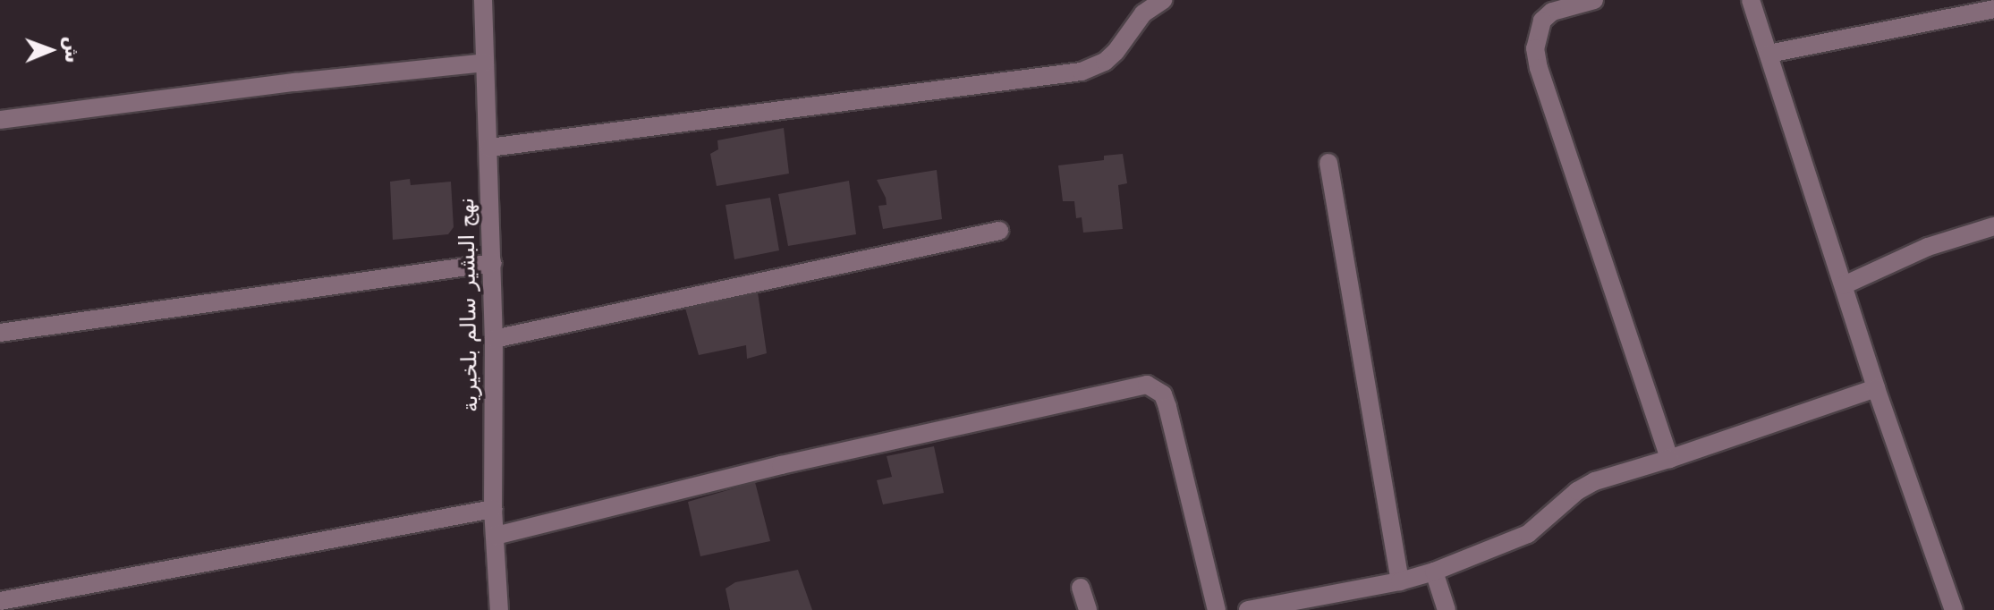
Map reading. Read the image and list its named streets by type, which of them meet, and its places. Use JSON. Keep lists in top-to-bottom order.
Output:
{
  "streets": {
    "street": ["نهج البشير سالم بلخيرية"]
  },
  "north": "right"
}
